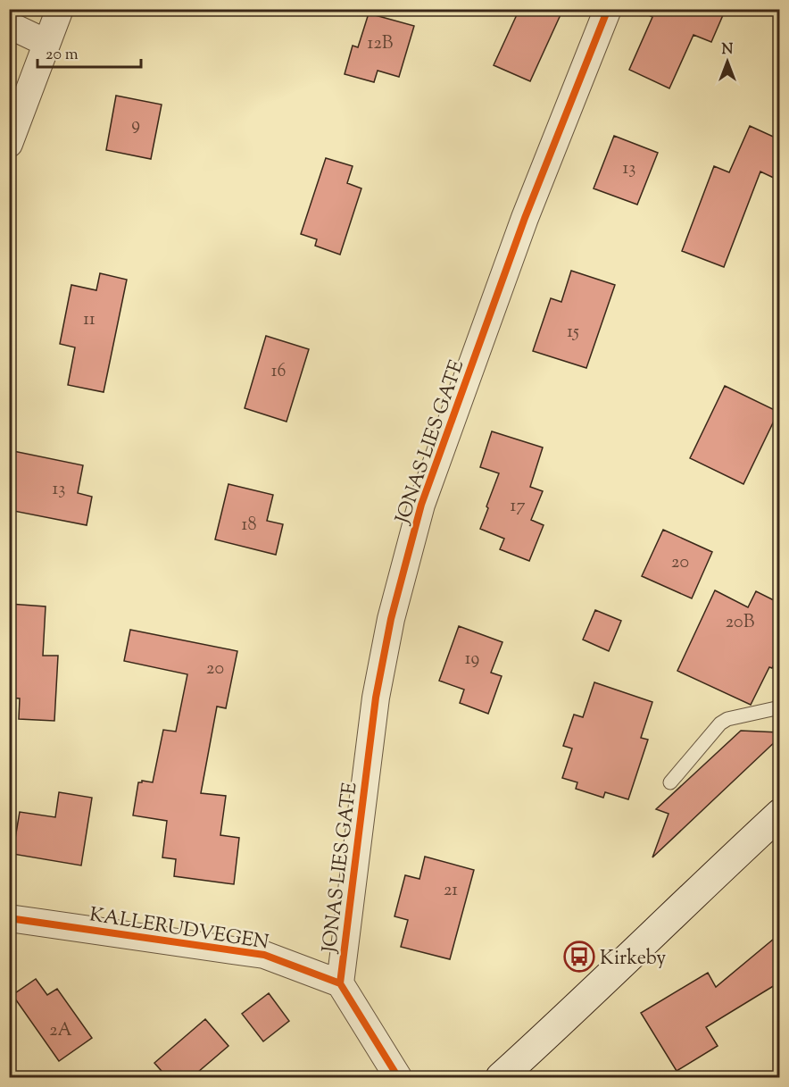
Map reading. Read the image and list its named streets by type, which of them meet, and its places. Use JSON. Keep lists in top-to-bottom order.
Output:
{
  "streets": {
    "street": ["JONAS LIES GATE", "KALLERUDVEGEN"]
  },
  "crossings": [
    ["JONAS LIES GATE", "KALLERUDVEGEN"]
  ],
  "places": {
    "bus stop": ["Kirkeby"]
  },
  "house_numbers": [
    "12B",
    "9",
    "13",
    "11",
    "15",
    "16",
    "13",
    "17",
    "18",
    "20",
    "20B",
    "19",
    "20",
    "21",
    "2A"
  ],
  "scale_bar": "20 m",
  "north": "top"
}
